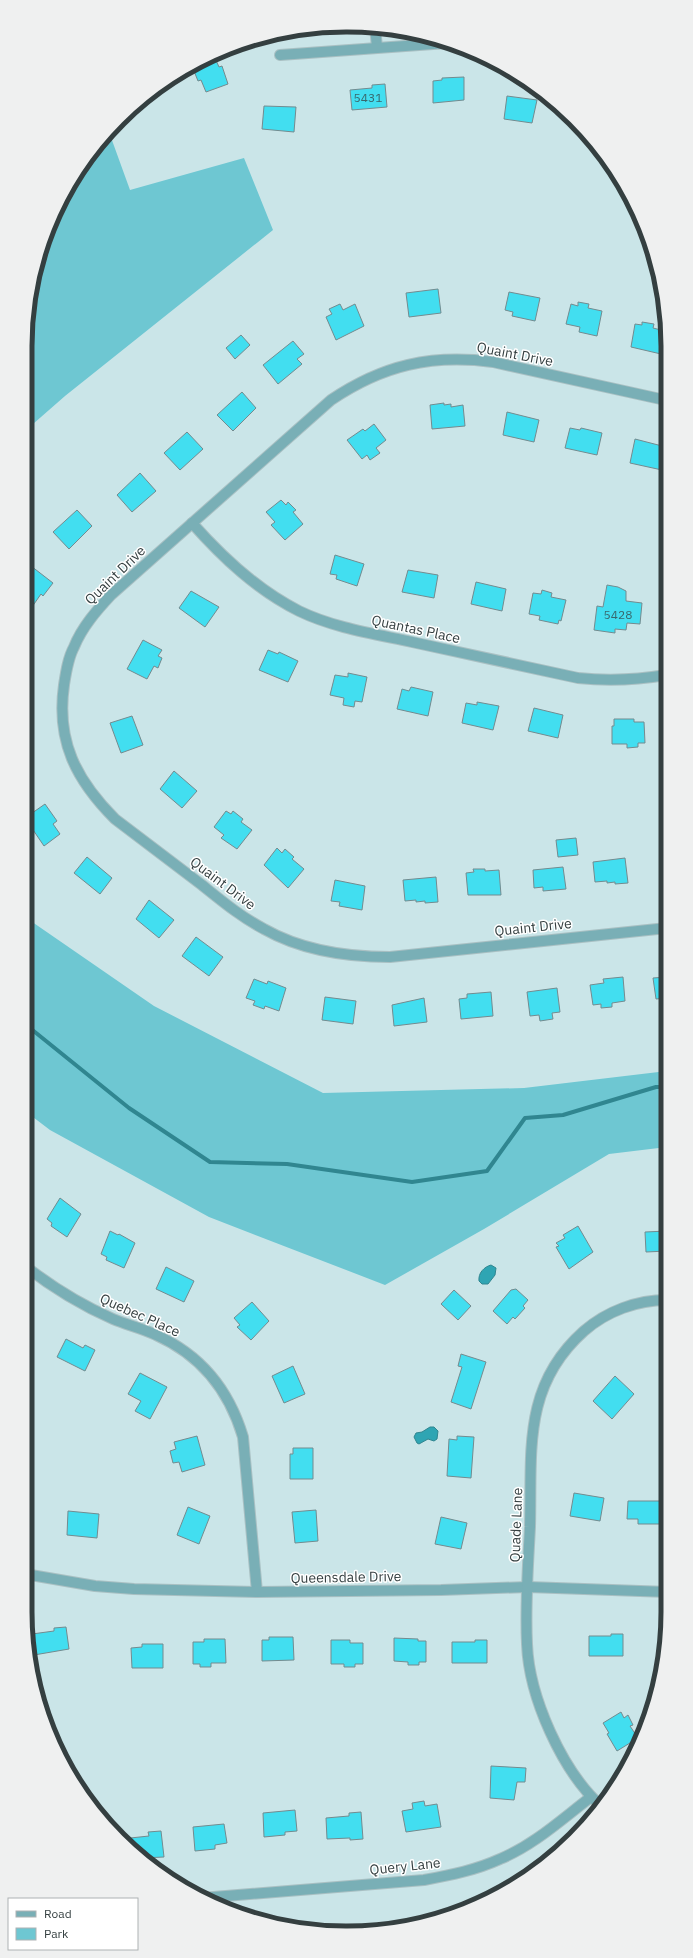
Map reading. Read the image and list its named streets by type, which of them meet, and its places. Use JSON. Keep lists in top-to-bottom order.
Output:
{
  "streets": {
    "street": [
      "Quaint Drive",
      "Quantas Place",
      "Quebec Place",
      "Quade Lane",
      "Queensdale Drive",
      "Query Lane"
    ]
  },
  "crossings": [
    ["Quaint Drive", "Quantas Place"],
    ["Quebec Place", "Queensdale Drive"],
    ["Quade Lane", "Queensdale Drive"],
    ["Quade Lane", "Query Lane"]
  ],
  "house_numbers": ["5431", "5428"],
  "legend": ["Road", "Park"]
}
